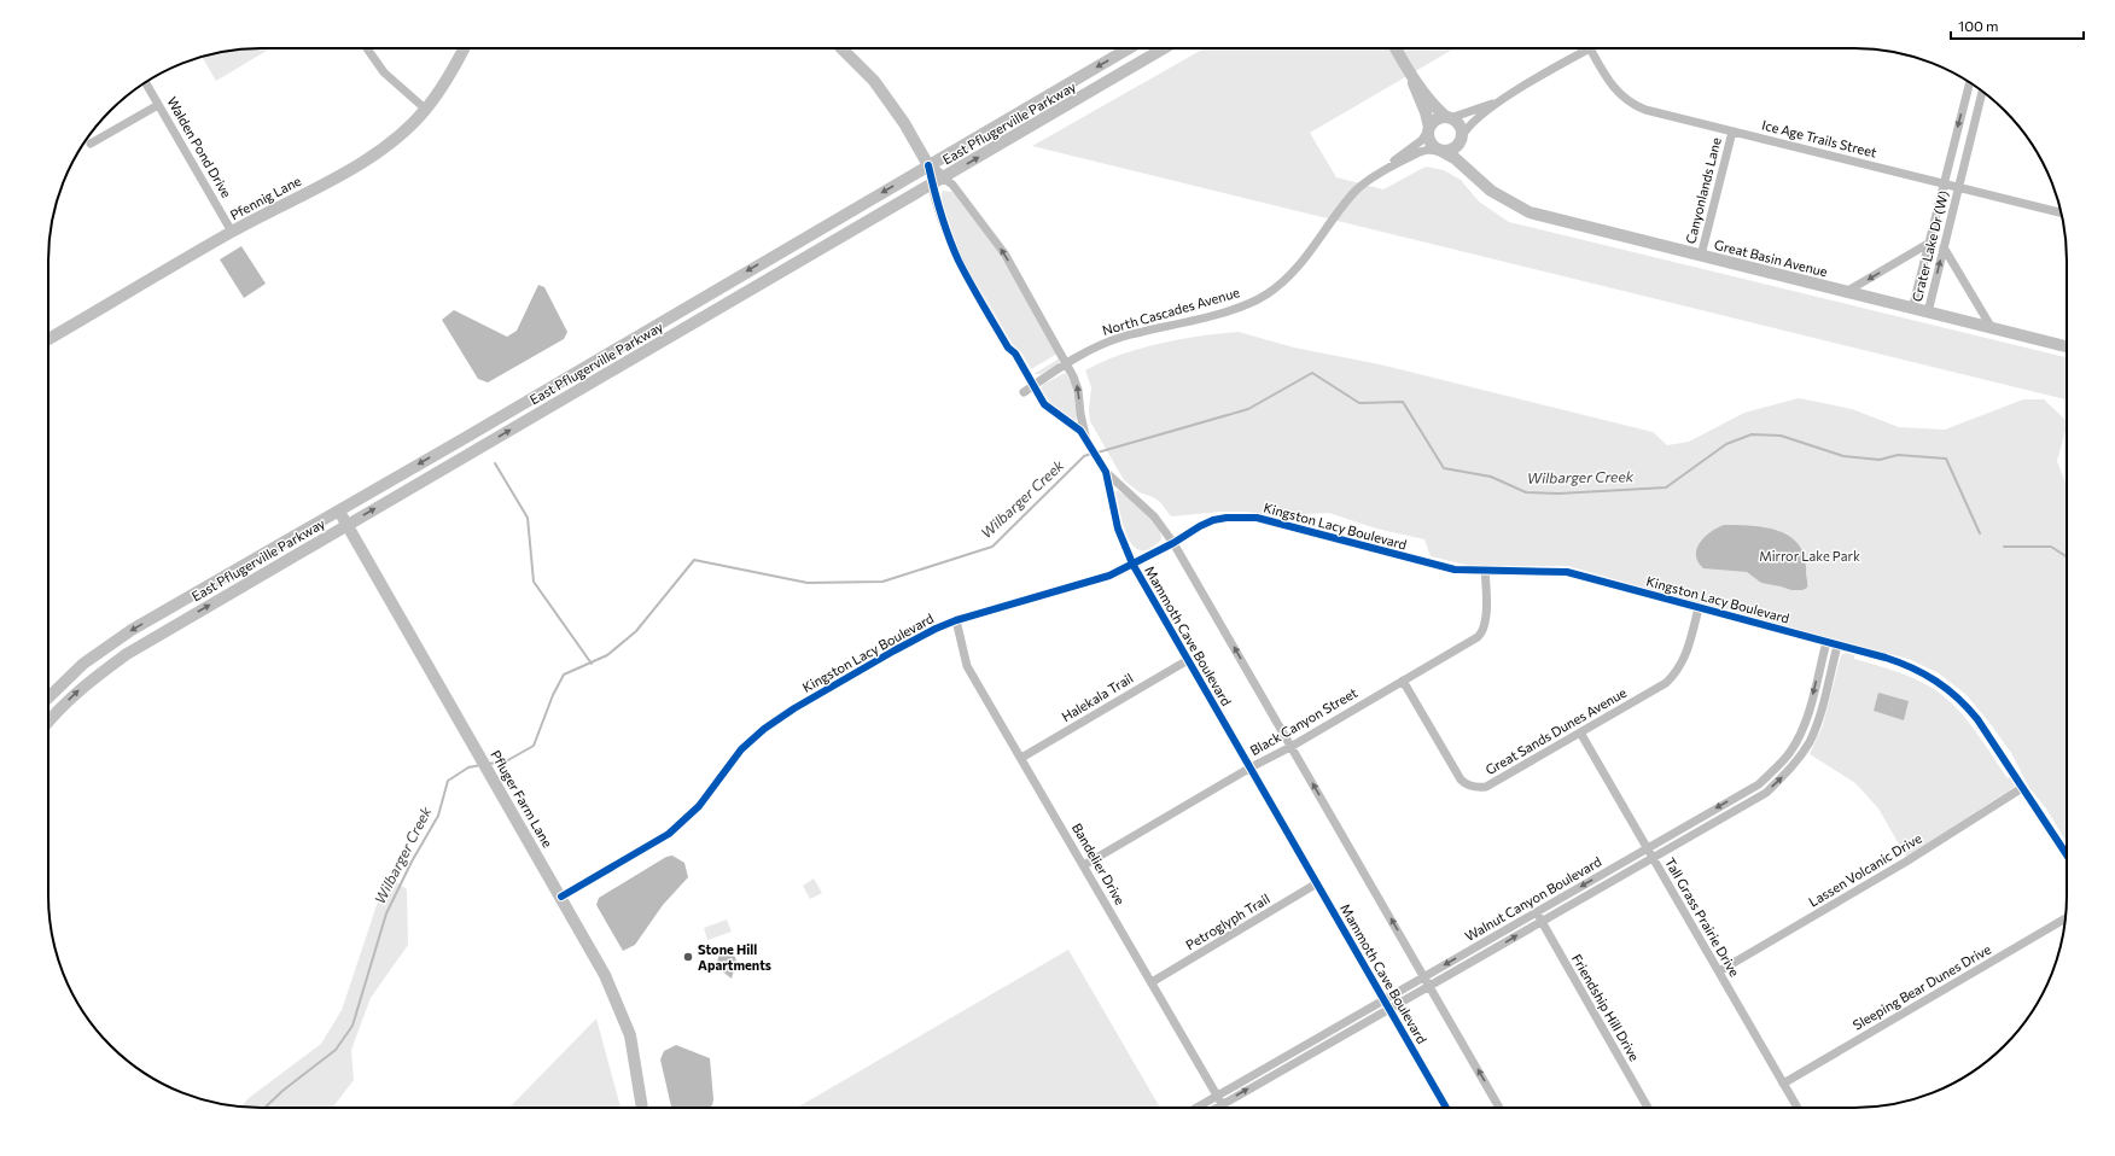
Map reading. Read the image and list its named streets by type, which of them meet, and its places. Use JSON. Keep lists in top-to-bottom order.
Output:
{
  "streets": {
    "main road": [
      "East Pflugerville Parkway",
      "Pfennig Lane",
      "Great Basin Avenue",
      "Mammoth Cave Boulevard",
      "Pfluger Farm Lane"
    ],
    "street": [
      "Ice Age Trails Street",
      "Walden Pond Drive",
      "Canyonlands Lane",
      "Crater Lake Dr (W)",
      "North Cascades Avenue",
      "Kingston Lacy Boulevard",
      "Halekala Trail",
      "Black Canyon Street",
      "Great Sands Dunes Avenue",
      "Bandelier Drive",
      "Lassen Volcanic Drive",
      "Walnut Canyon Boulevard",
      "Tall Grass Prairie Drive",
      "Petroglyph Trail",
      "Sleeping Bear Dunes Drive",
      "Friendship Hill Drive"
    ]
  },
  "crossings": [
    ["East Pflugerville Parkway", "Mammoth Cave Boulevard"],
    ["East Pflugerville Parkway", "Pfluger Farm Lane"],
    ["Ice Age Trails Street", "Canyonlands Lane"],
    ["Ice Age Trails Street", "Crater Lake Dr (W)"],
    ["Walden Pond Drive", "Pfennig Lane"],
    ["Canyonlands Lane", "Great Basin Avenue"],
    ["Crater Lake Dr (W)", "Great Basin Avenue"],
    ["North Cascades Avenue", "Mammoth Cave Boulevard"],
    ["Kingston Lacy Boulevard", "Mammoth Cave Boulevard"],
    ["Kingston Lacy Boulevard", "Black Canyon Street"],
    ["Kingston Lacy Boulevard", "Great Sands Dunes Avenue"],
    ["Kingston Lacy Boulevard", "Pfluger Farm Lane"],
    ["Kingston Lacy Boulevard", "Bandelier Drive"],
    ["Kingston Lacy Boulevard", "Lassen Volcanic Drive"],
    ["Kingston Lacy Boulevard", "Walnut Canyon Boulevard"],
    ["Mammoth Cave Boulevard", "Halekala Trail"],
    ["Mammoth Cave Boulevard", "Black Canyon Street"],
    ["Mammoth Cave Boulevard", "Walnut Canyon Boulevard"],
    ["Mammoth Cave Boulevard", "Petroglyph Trail"],
    ["Halekala Trail", "Bandelier Drive"],
    ["Black Canyon Street", "Great Sands Dunes Avenue"],
    ["Black Canyon Street", "Bandelier Drive"],
    ["Great Sands Dunes Avenue", "Tall Grass Prairie Drive"],
    ["Bandelier Drive", "Walnut Canyon Boulevard"],
    ["Bandelier Drive", "Petroglyph Trail"],
    ["Lassen Volcanic Drive", "Tall Grass Prairie Drive"],
    ["Walnut Canyon Boulevard", "Tall Grass Prairie Drive"],
    ["Walnut Canyon Boulevard", "Friendship Hill Drive"],
    ["Tall Grass Prairie Drive", "Sleeping Bear Dunes Drive"]
  ],
  "one_way": ["Mammoth Cave Boulevard"],
  "water": ["Wilbarger Creek"],
  "parks": ["Mirror Lake Park"],
  "places": ["Stone Hill Apartments"],
  "scale_bar": "100 m"
}
